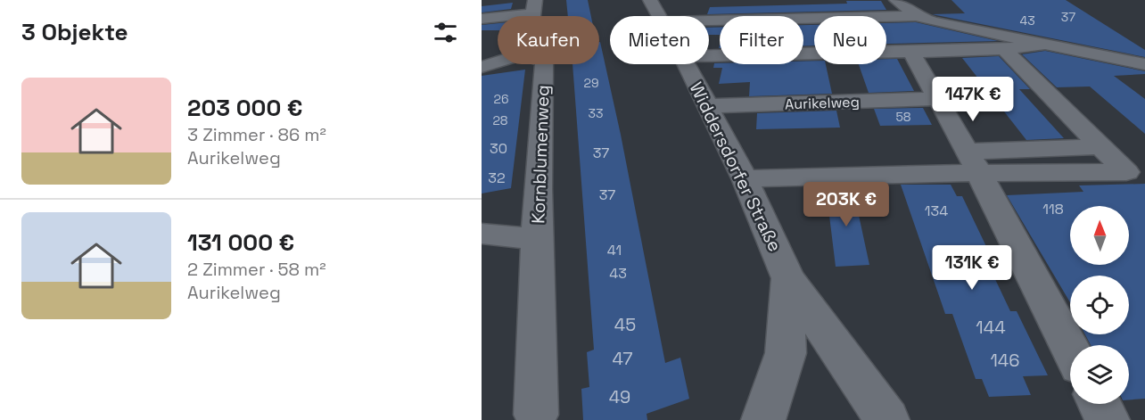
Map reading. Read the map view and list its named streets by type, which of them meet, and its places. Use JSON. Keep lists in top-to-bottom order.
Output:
{
  "streets": {
    "street": ["Aurikelweg", "Kornblumenweg", "Widdersdorfer Straße"]
  },
  "crossings": [
    ["Aurikelweg", "Widdersdorfer Straße"]
  ],
  "house_numbers": [
    "37",
    "43",
    "29",
    "26",
    "33",
    "58",
    "28",
    "30",
    "37",
    "32",
    "37",
    "118",
    "134",
    "41",
    "43",
    "45",
    "144",
    "47",
    "146",
    "49"
  ],
  "north": "top",
  "page": {
    "heading": "3 Objekte",
    "chip": [
      "Kaufen",
      "Mieten",
      "Filter",
      "Neu"
    ],
    "list": [
      {
        "name": "203 000 €",
        "note": "3 Zimmer · 86 m² · Aurikelweg"
      },
      {
        "name": "131 000 €",
        "note": "2 Zimmer · 58 m² · Aurikelweg"
      }
    ],
    "price": ["147K €", "203K €", "131K €"]
  }
}
